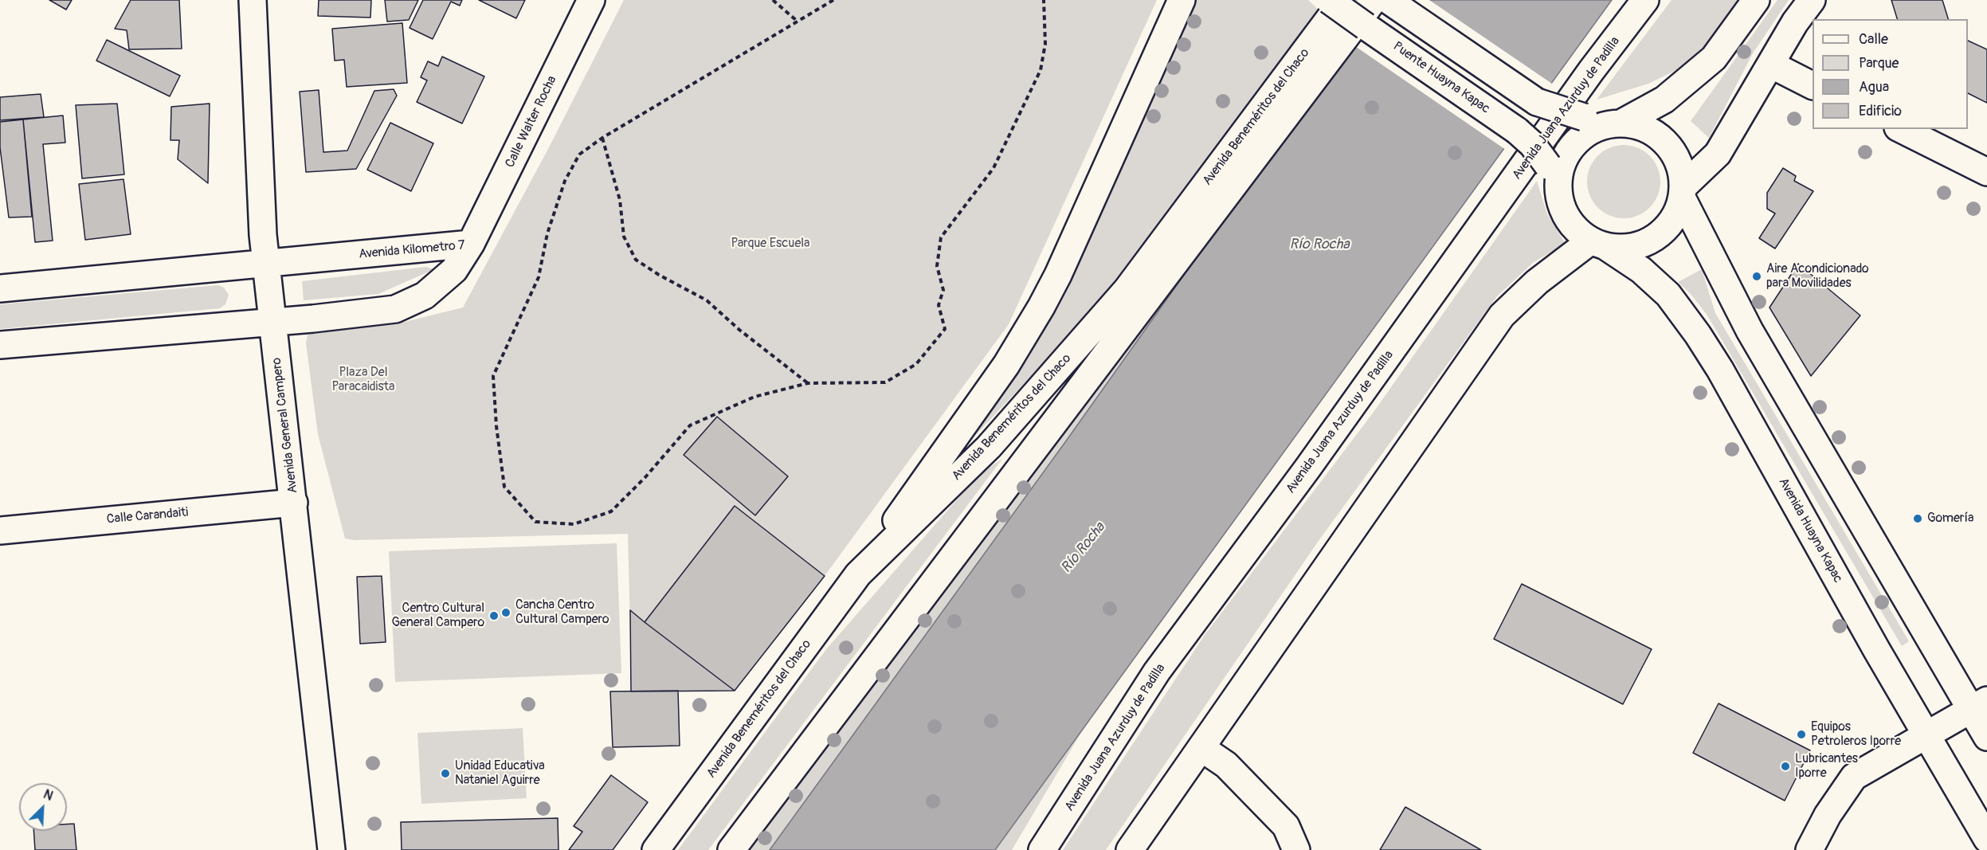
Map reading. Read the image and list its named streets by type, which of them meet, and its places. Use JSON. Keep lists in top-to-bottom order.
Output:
{
  "streets": {
    "main road": [
      "Puente Huayna Kapac",
      "Avenida Juana Azurduy de Padilla",
      "Avenida Beneméritos del Chaco",
      "Calle Walter Rocha",
      "Avenida Kilometro 7",
      "Avenida General Campero",
      "Calle Carandaiti",
      "Avenida Huayna Kapac"
    ]
  },
  "crossings": [
    ["Puente Huayna Kapac", "Avenida Huayna Kapac"],
    ["Calle Walter Rocha", "Avenida Kilometro 7"],
    ["Avenida Kilometro 7", "Avenida General Campero"],
    ["Avenida General Campero", "Calle Carandaiti"]
  ],
  "water": ["Río Rocha"],
  "parks": ["Parque Escuela", "Plaza Del Paracaidista"],
  "places": [
    "Aire Acondicionado para Movilidades",
    "Gomería",
    "Cancha Centro Cultural Campero",
    "Centro Cultural General Campero",
    "Equipos Petroleros Iporre",
    "Lubricantes Iporre",
    "Unidad Educativa Nataniel Aguirre"
  ],
  "legend": [
    "Calle",
    "Parque",
    "Agua",
    "Edificio"
  ],
  "north": "top right"
}
